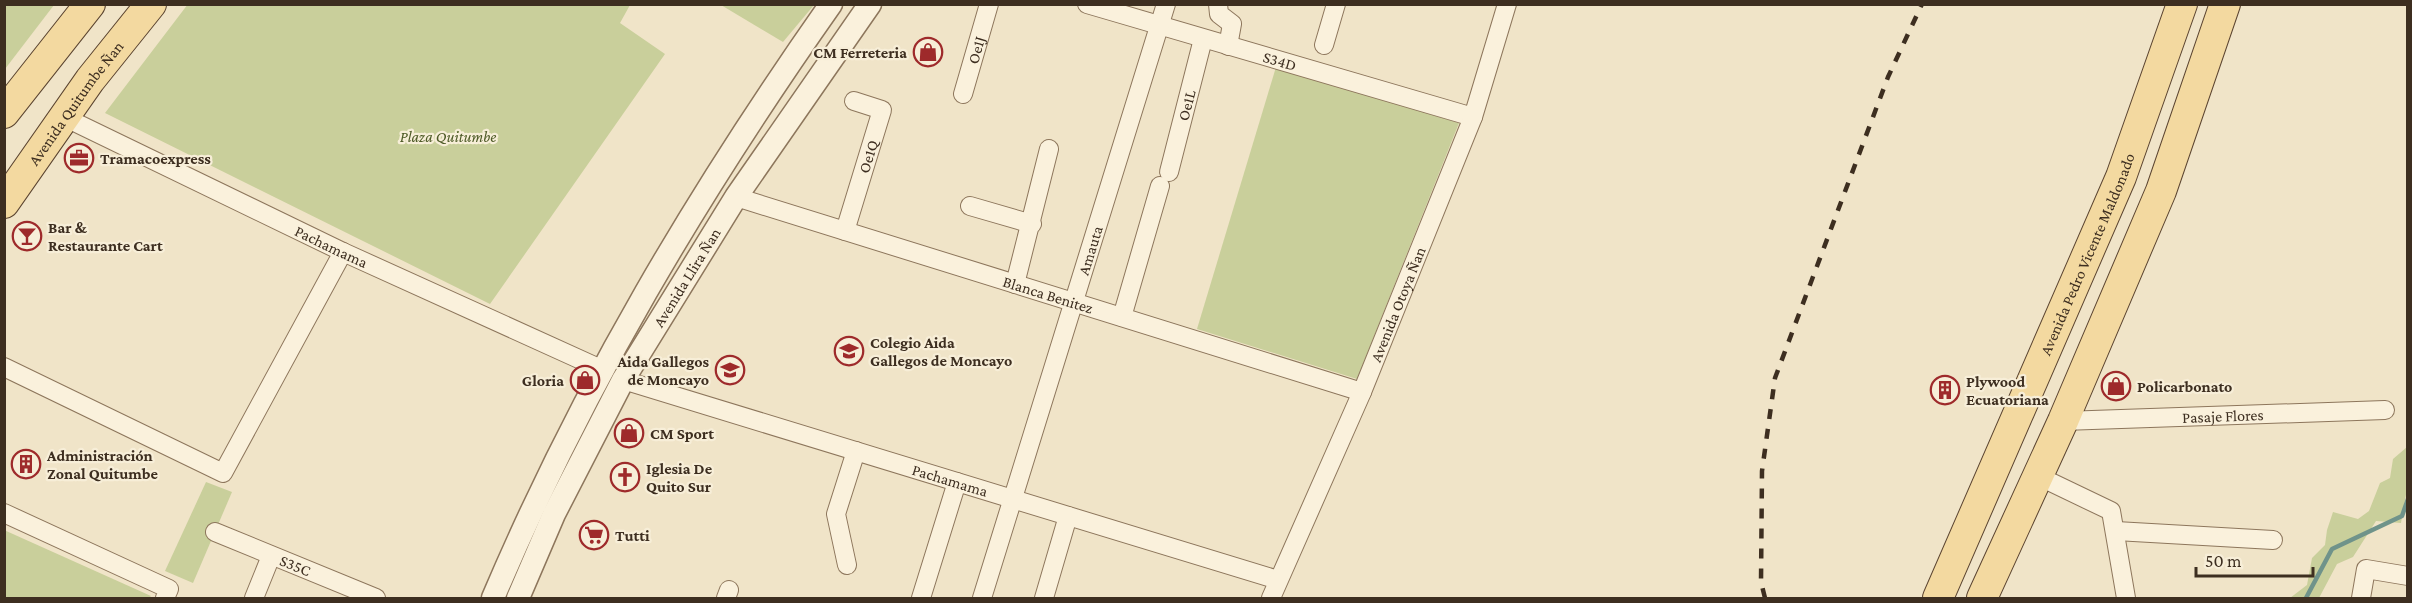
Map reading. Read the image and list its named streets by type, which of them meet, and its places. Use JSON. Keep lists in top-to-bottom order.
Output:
{
  "streets": {
    "main road": ["Avenida Quitumbe Ñan", "Avenida Pedro Vicente Maldonado"],
    "street": [
      "Oe1J",
      "S34D",
      "Oe1L",
      "Oe1Q",
      "Pachamama",
      "Amauta",
      "Avenida Llira Ñan",
      "Blanca Benitez",
      "Avenida Otoya Ñan",
      "Pasaje Flores",
      "S35C"
    ]
  },
  "crossings": [
    ["S34D", "Oe1L"],
    ["S34D", "Amauta"],
    ["S34D", "Avenida Otoya Ñan"],
    ["Avenida Quitumbe Ñan", "Pachamama"],
    ["Oe1L", "Blanca Benitez"],
    ["Oe1Q", "Blanca Benitez"],
    ["Pachamama", "Amauta"],
    ["Pachamama", "Avenida Llira Ñan"],
    ["Pachamama", "Avenida Otoya Ñan"],
    ["Amauta", "Blanca Benitez"],
    ["Avenida Llira Ñan", "Blanca Benitez"],
    ["Blanca Benitez", "Avenida Otoya Ñan"]
  ],
  "parks": ["Plaza Quitumbe"],
  "places": {
    "shop": [
      "CM Ferreteria",
      "Gloria",
      "Policarbonato",
      "CM Sport"
    ],
    "office": ["Tramacoexpress"],
    "bar": ["Bar & Restaurante Cart"],
    "school or university": ["Colegio Aida Gallegos de Moncayo", "Aida Gallegos de Moncayo"],
    "building": ["Plywood Ecuatoriana", "Administración Zonal Quitumbe"],
    "church": ["Iglesia De Quito Sur"],
    "supermarket": ["Tutti"]
  },
  "scale_bar": "50 m"
}
